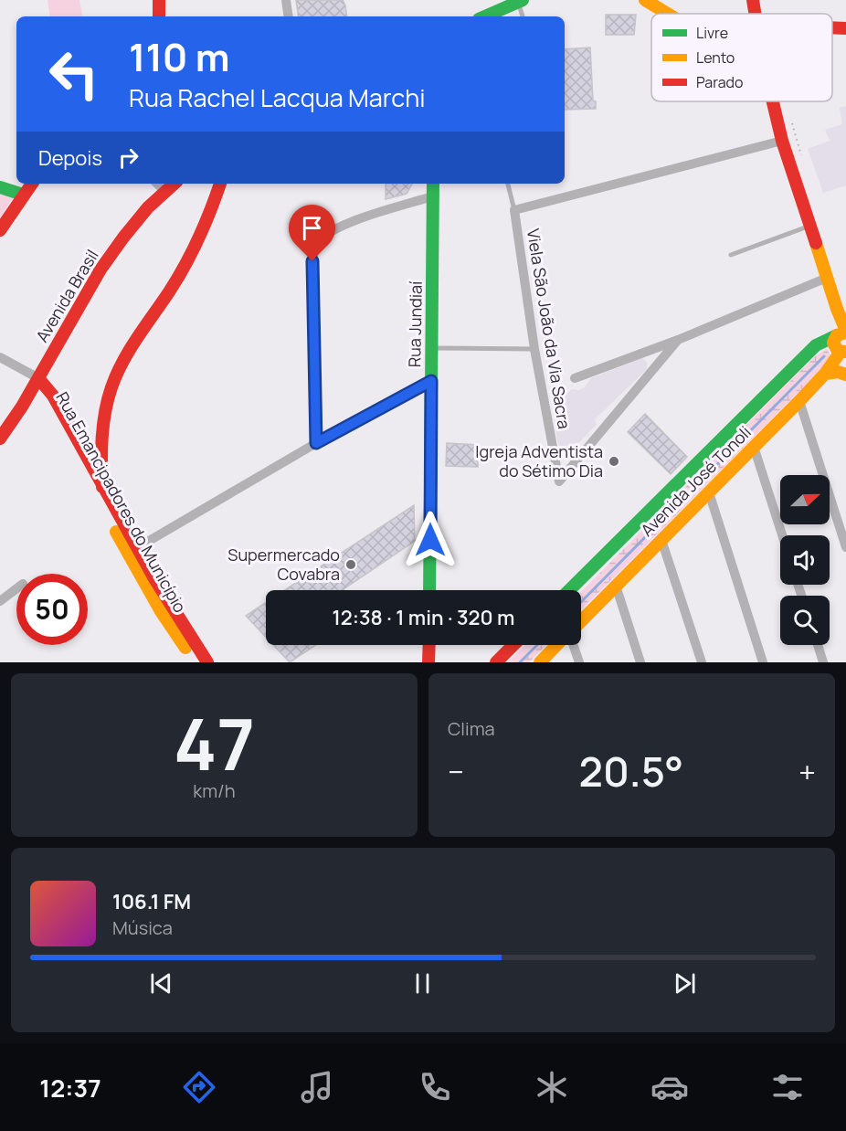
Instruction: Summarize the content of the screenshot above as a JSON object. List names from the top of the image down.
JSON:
{
  "streets": {
    "main road": [
      "Avenida Brasil",
      "Rua Jundiaí",
      "Avenida José Tonoli",
      "Rua Emancipadores do Município"
    ],
    "street": ["Viela São João da Via Sacra"]
  },
  "crossings": [
    ["Avenida Brasil", "Rua Emancipadores do Município"]
  ],
  "places": ["Igreja Adventista do Sétimo Dia", "Supermercado Covabra"],
  "legend": ["Livre", "Lento", "Parado"],
  "north": "right",
  "page": {
    "turn": ["110 m", "Rua Rachel Lacqua Marchi"],
    "then": "Depois",
    "limit": "50",
    "trip": "12:38 · 1 min · 320 m",
    "tile": [
      ["47", "km/h"],
      "Clima"
    ],
    "heat": ["−", "20.5°", "+"],
    "song": ["106.1 FM", "Música"],
    "tabs": "12:37"
  }
}
